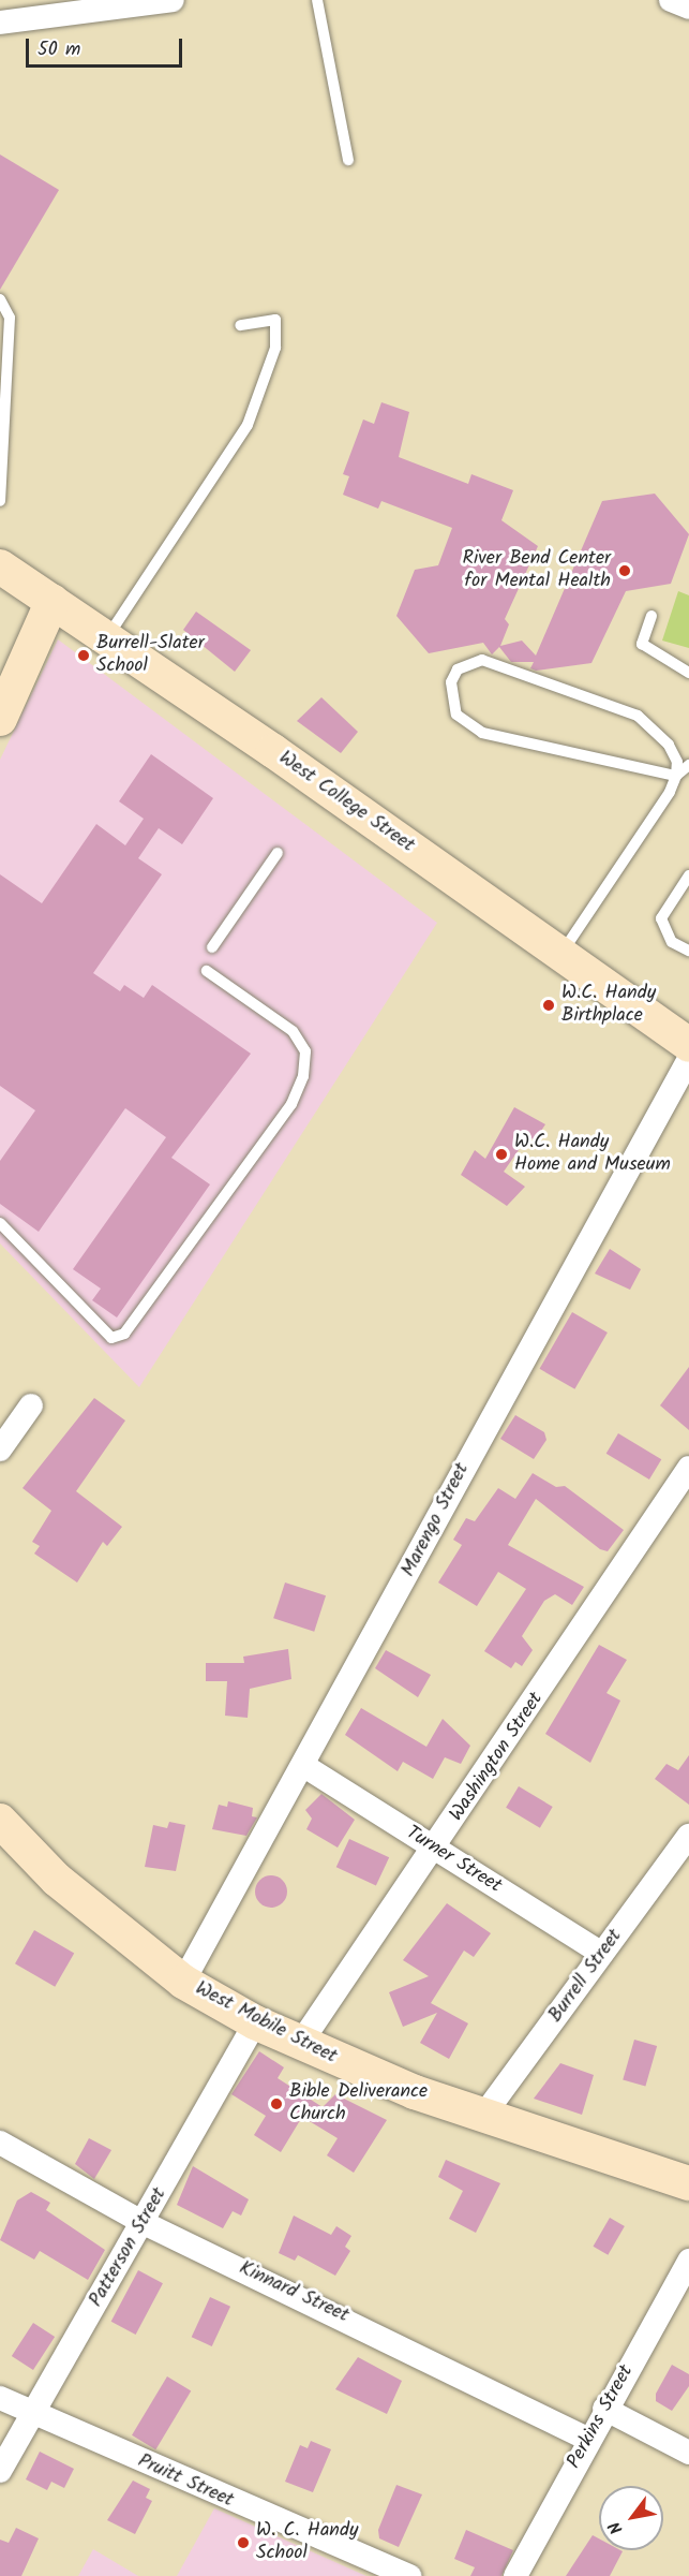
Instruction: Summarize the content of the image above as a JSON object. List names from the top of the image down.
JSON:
{
  "streets": {
    "street": [
      "West College Street",
      "Marengo Street",
      "Washington Street",
      "Turner Street",
      "Burrell Street",
      "West Mobile Street",
      "Patterson Street",
      "Kinnard Street",
      "Perkins Street",
      "Pruitt Street"
    ]
  },
  "crossings": [
    ["Marengo Street", "Turner Street"],
    ["Marengo Street", "West Mobile Street"],
    ["Washington Street", "Turner Street"],
    ["Washington Street", "West Mobile Street"],
    ["Turner Street", "Burrell Street"],
    ["Burrell Street", "West Mobile Street"],
    ["West Mobile Street", "Patterson Street"],
    ["Patterson Street", "Kinnard Street"],
    ["Patterson Street", "Pruitt Street"],
    ["Kinnard Street", "Perkins Street"]
  ],
  "places": [
    "River Bend Center for Mental Health",
    "Burrell-Slater School",
    "W.C. Handy Birthplace",
    "W.C. Handy Home and Museum",
    "Bible Deliverance Church",
    "W. C. Handy School"
  ],
  "scale_bar": "50 m",
  "north": "bottom left"
}
